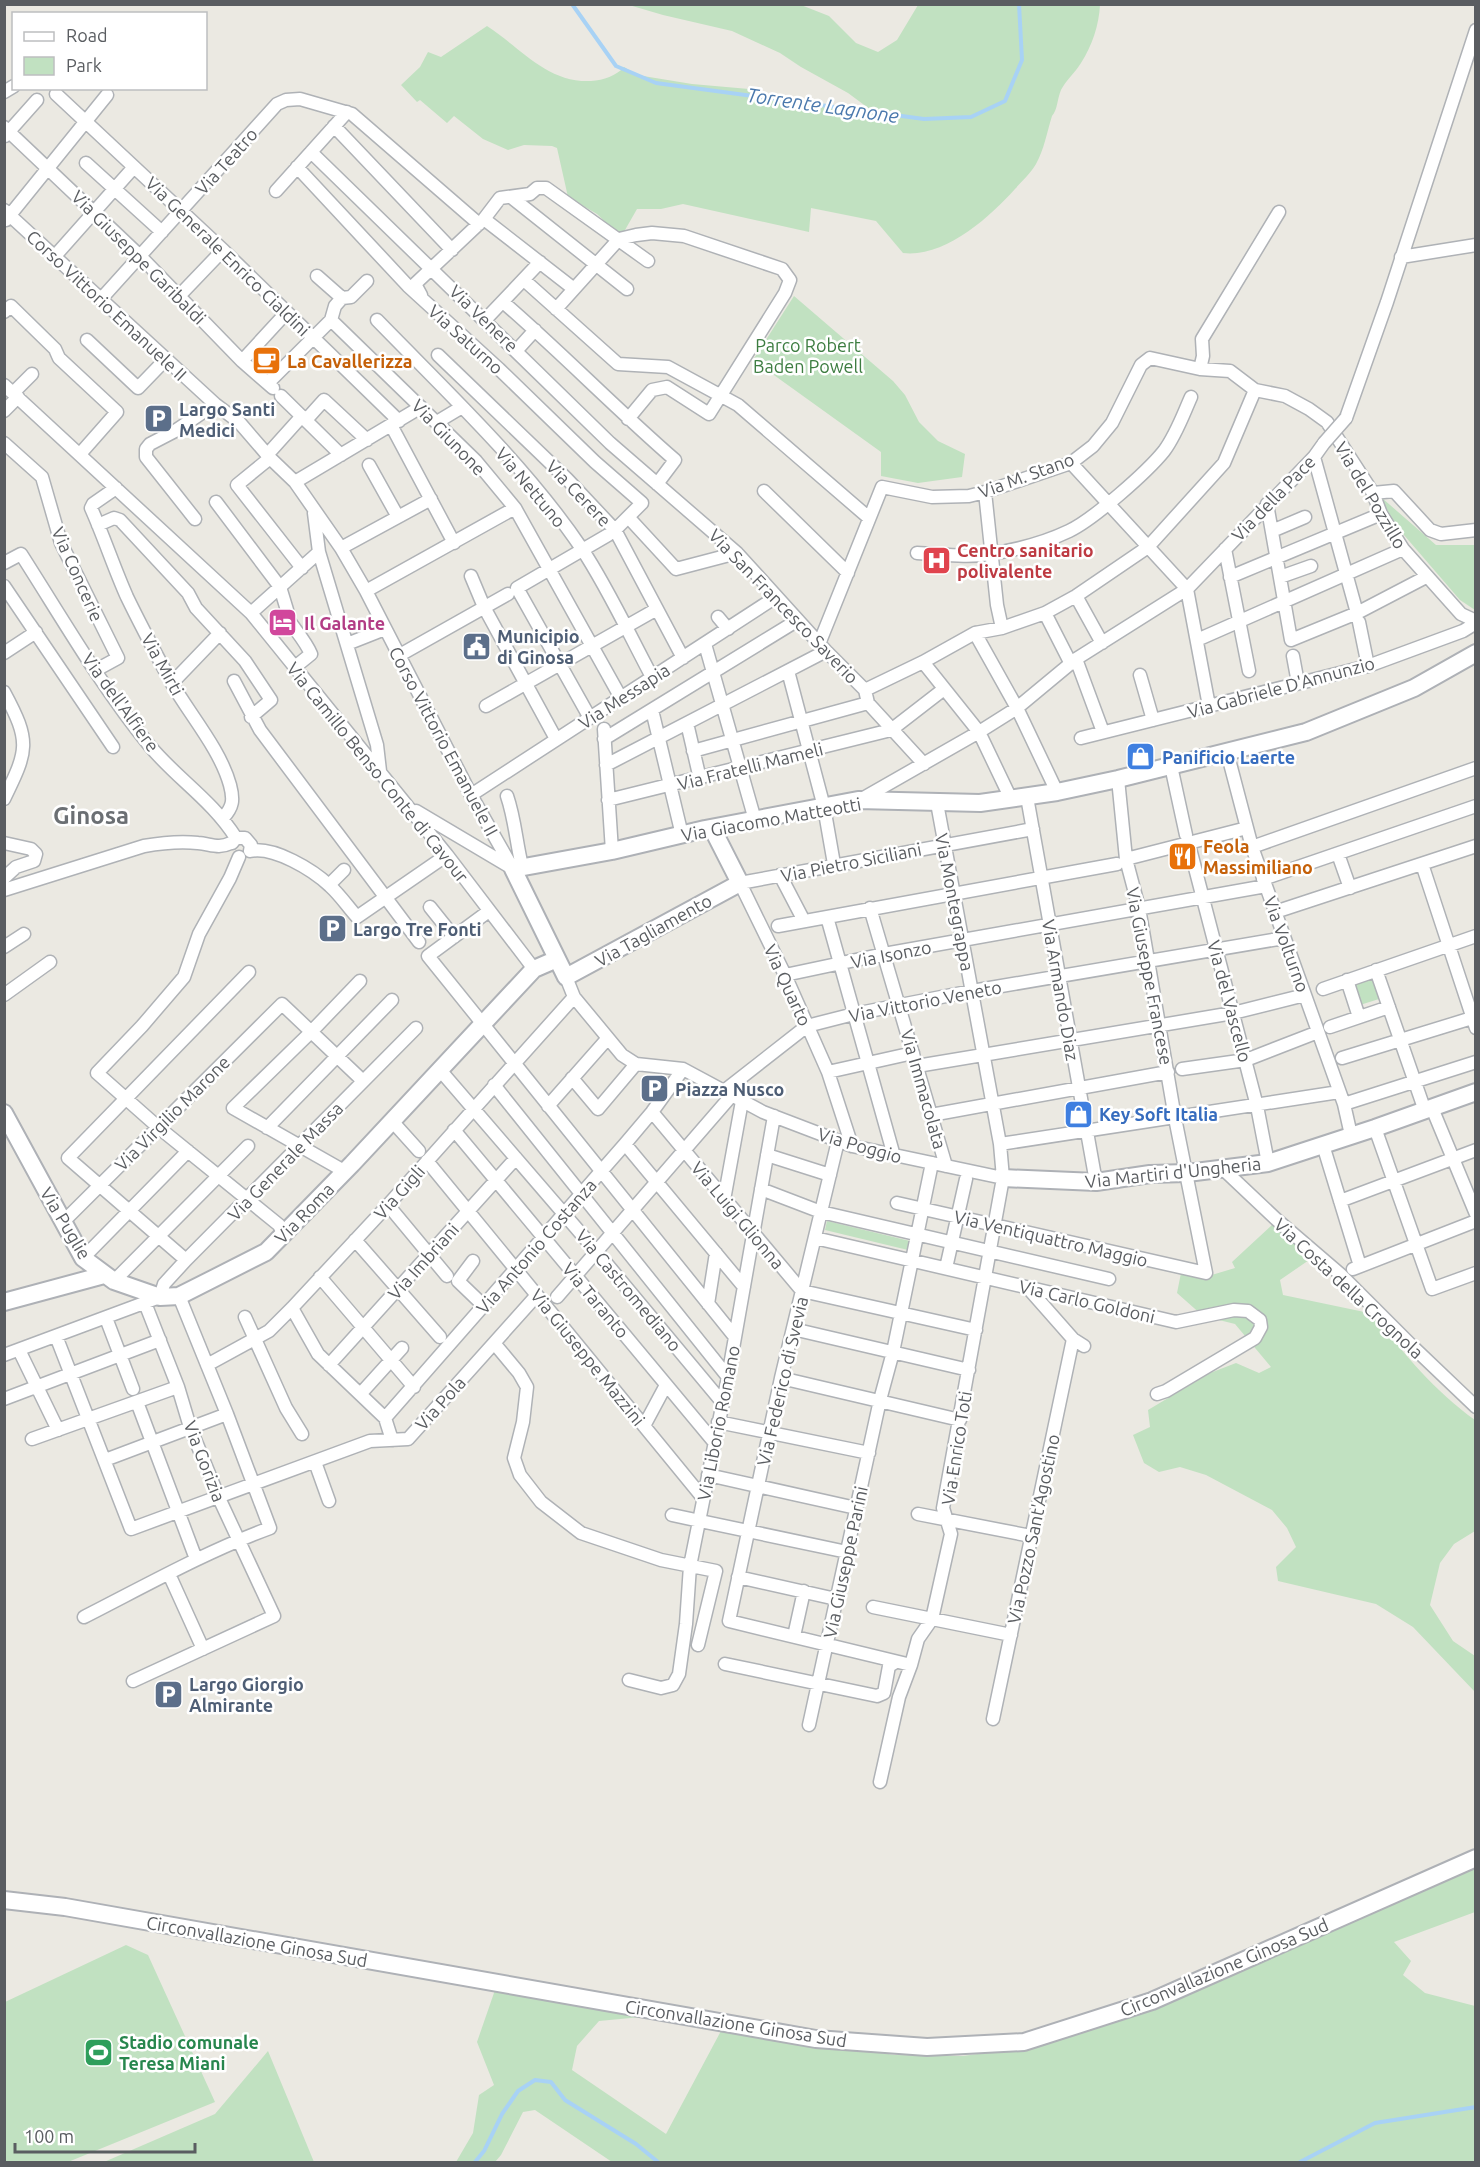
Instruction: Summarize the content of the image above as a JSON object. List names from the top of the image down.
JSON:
{
  "streets": {
    "street": [
      "Via Teatro",
      "Via Generale Enrico Cialdini",
      "Via Giuseppe Garibaldi",
      "Corso Vittorio Emanuele II",
      "Via Venere",
      "Via Saturno",
      "Via Giunone",
      "Via M. Stano",
      "Via Nettuno",
      "Via Cerere",
      "Via del Pozzillo",
      "Via della Pace",
      "Via Concerie",
      "Via San Francesco Saverio",
      "Via Mirti",
      "Via Gabriele D'Annunzio",
      "Via Messapia",
      "Via dell'Alfiere",
      "Via Fratelli Mameli",
      "Via Camillo Benso Conte di Cavour",
      "Via Giacomo Matteotti",
      "Via Pietro Siciliani",
      "Via Montegrappa",
      "Via Tagliamento",
      "Via Volturno",
      "Via Isonzo",
      "Via Giuseppe Francese",
      "Via Quarto",
      "Via Armando Diaz",
      "Via Vittorio Veneto",
      "Via del Vascello",
      "Via Immacolata",
      "Via Virgilio Marone",
      "Via Poggio",
      "Via Generale Massa",
      "Via Martiri d'Ungheria",
      "Via Gigli",
      "Via Roma",
      "Via Luigi Glionna",
      "Via Puglie",
      "Via Ventiquattro Maggio",
      "Via Antonio Costanza",
      "Via Imbriani",
      "Via Costa della Crognola",
      "Via Castromediano",
      "Via Taranto",
      "Via Carlo Goldoni",
      "Via Giuseppe Mazzini",
      "Via Federico di Svevia",
      "Via Pola",
      "Via Liborio Romano",
      "Via Enrico Toti",
      "Via Gorizia",
      "Via Pozzo Sant'Agostino",
      "Via Giuseppe Parini",
      "Circonvallazione Ginosa Sud"
    ]
  },
  "crossings": [
    ["Via Teatro", "Via Generale Enrico Cialdini"],
    ["Via Teatro", "Via Giuseppe Garibaldi"],
    ["Via Teatro", "Corso Vittorio Emanuele II"],
    ["Corso Vittorio Emanuele II", "Via Messapia"],
    ["Corso Vittorio Emanuele II", "Via Giacomo Matteotti"],
    ["Corso Vittorio Emanuele II", "Via Tagliamento"],
    ["Via Venere", "Via San Francesco Saverio"],
    ["Via Giunone", "Via Messapia"],
    ["Via M. Stano", "Via del Pozzillo"],
    ["Via Nettuno", "Via Messapia"],
    ["Via Cerere", "Via Messapia"],
    ["Via del Pozzillo", "Via Gabriele D'Annunzio"],
    ["Via della Pace", "Via San Francesco Saverio"],
    ["Via della Pace", "Via Giacomo Matteotti"],
    ["Via della Pace", "Via Armando Diaz"],
    ["Via Concerie", "Via dell'Alfiere"],
    ["Via San Francesco Saverio", "Via Messapia"],
    ["Via San Francesco Saverio", "Via Fratelli Mameli"],
    ["Via Mirti", "Via dell'Alfiere"],
    ["Via Mirti", "Via Camillo Benso Conte di Cavour"],
    ["Via Camillo Benso Conte di Cavour", "Via Roma"],
    ["Via Giacomo Matteotti", "Via Montegrappa"],
    ["Via Giacomo Matteotti", "Via Volturno"],
    ["Via Giacomo Matteotti", "Via Giuseppe Francese"],
    ["Via Giacomo Matteotti", "Via Quarto"],
    ["Via Giacomo Matteotti", "Via Armando Diaz"],
    ["Via Giacomo Matteotti", "Via del Vascello"],
    ["Via Pietro Siciliani", "Via Montegrappa"],
    ["Via Pietro Siciliani", "Via Tagliamento"],
    ["Via Pietro Siciliani", "Via Quarto"],
    ["Via Pietro Siciliani", "Via Armando Diaz"],
    ["Via Montegrappa", "Via Isonzo"],
    ["Via Montegrappa", "Via Vittorio Veneto"],
    ["Via Montegrappa", "Via Poggio"],
    ["Via Montegrappa", "Via Martiri d'Ungheria"],
    ["Via Montegrappa", "Via Enrico Toti"],
    ["Via Tagliamento", "Via Quarto"],
    ["Via Volturno", "Via Isonzo"],
    ["Via Volturno", "Via Vittorio Veneto"],
    ["Via Volturno", "Via Martiri d'Ungheria"],
    ["Via Isonzo", "Via Giuseppe Francese"],
    ["Via Isonzo", "Via Quarto"],
    ["Via Isonzo", "Via Armando Diaz"],
    ["Via Isonzo", "Via del Vascello"],
    ["Via Isonzo", "Via Immacolata"],
    ["Via Giuseppe Francese", "Via Vittorio Veneto"],
    ["Via Giuseppe Francese", "Via Martiri d'Ungheria"],
    ["Via Giuseppe Francese", "Via Ventiquattro Maggio"],
    ["Via Quarto", "Via Vittorio Veneto"],
    ["Via Quarto", "Via Poggio"],
    ["Via Armando Diaz", "Via Vittorio Veneto"],
    ["Via Armando Diaz", "Via Martiri d'Ungheria"],
    ["Via Vittorio Veneto", "Via del Vascello"],
    ["Via Vittorio Veneto", "Via Immacolata"],
    ["Via Vittorio Veneto", "Via Poggio"],
    ["Via Vittorio Veneto", "Via Luigi Glionna"],
    ["Via Vittorio Veneto", "Via Castromediano"],
    ["Via Vittorio Veneto", "Via Taranto"],
    ["Via del Vascello", "Via Martiri d'Ungheria"],
    ["Via Immacolata", "Via Poggio"],
    ["Via Virgilio Marone", "Via Puglie"],
    ["Via Poggio", "Via Martiri d'Ungheria"],
    ["Via Poggio", "Via Federico di Svevia"],
    ["Via Poggio", "Via Liborio Romano"],
    ["Via Poggio", "Via Enrico Toti"],
    ["Via Poggio", "Via Giuseppe Parini"],
    ["Via Generale Massa", "Via Roma"],
    ["Via Generale Massa", "Via Puglie"],
    ["Via Generale Massa", "Via Gorizia"],
    ["Via Martiri d'Ungheria", "Via Costa della Crognola"],
    ["Via Martiri d'Ungheria", "Via Enrico Toti"],
    ["Via Gigli", "Via Castromediano"],
    ["Via Gigli", "Via Taranto"],
    ["Via Gigli", "Via Giuseppe Mazzini"],
    ["Via Roma", "Via Puglie"],
    ["Via Roma", "Via Castromediano"],
    ["Via Roma", "Via Giuseppe Mazzini"],
    ["Via Roma", "Via Gorizia"],
    ["Via Luigi Glionna", "Via Antonio Costanza"],
    ["Via Luigi Glionna", "Via Federico di Svevia"],
    ["Via Luigi Glionna", "Via Liborio Romano"],
    ["Via Puglie", "Via Gorizia"],
    ["Via Ventiquattro Maggio", "Via Enrico Toti"],
    ["Via Ventiquattro Maggio", "Via Giuseppe Parini"],
    ["Via Antonio Costanza", "Via Castromediano"],
    ["Via Antonio Costanza", "Via Taranto"],
    ["Via Antonio Costanza", "Via Giuseppe Mazzini"],
    ["Via Imbriani", "Via Castromediano"],
    ["Via Imbriani", "Via Taranto"],
    ["Via Imbriani", "Via Giuseppe Mazzini"],
    ["Via Castromediano", "Via Liborio Romano"],
    ["Via Taranto", "Via Liborio Romano"],
    ["Via Carlo Goldoni", "Via Federico di Svevia"],
    ["Via Carlo Goldoni", "Via Enrico Toti"],
    ["Via Carlo Goldoni", "Via Pozzo Sant'Agostino"],
    ["Via Carlo Goldoni", "Via Giuseppe Parini"],
    ["Via Giuseppe Mazzini", "Via Pola"],
    ["Via Giuseppe Mazzini", "Via Liborio Romano"],
    ["Via Pola", "Via Gorizia"]
  ],
  "districts": ["Ginosa"],
  "water": ["Torrente Lagnone"],
  "parks": ["Parco Robert Baden Powell"],
  "places": {
    "cafe": ["La Cavallerizza"],
    "parking": [
      "Largo Santi Medici",
      "Largo Tre Fonti",
      "Piazza Nusco",
      "Largo Giorgio Almirante"
    ],
    "hospital": ["Centro sanitario polivalente"],
    "hotel": ["Il Galante"],
    "public building": ["Municipio di Ginosa"],
    "shop": ["Panificio Laerte", "Key Soft Italia"],
    "restaurant": ["Feola Massimiliano"],
    "sports": ["Stadio comunale Teresa Miani"]
  },
  "legend": ["Road", "Park"],
  "scale_bar": "100 m"
}
